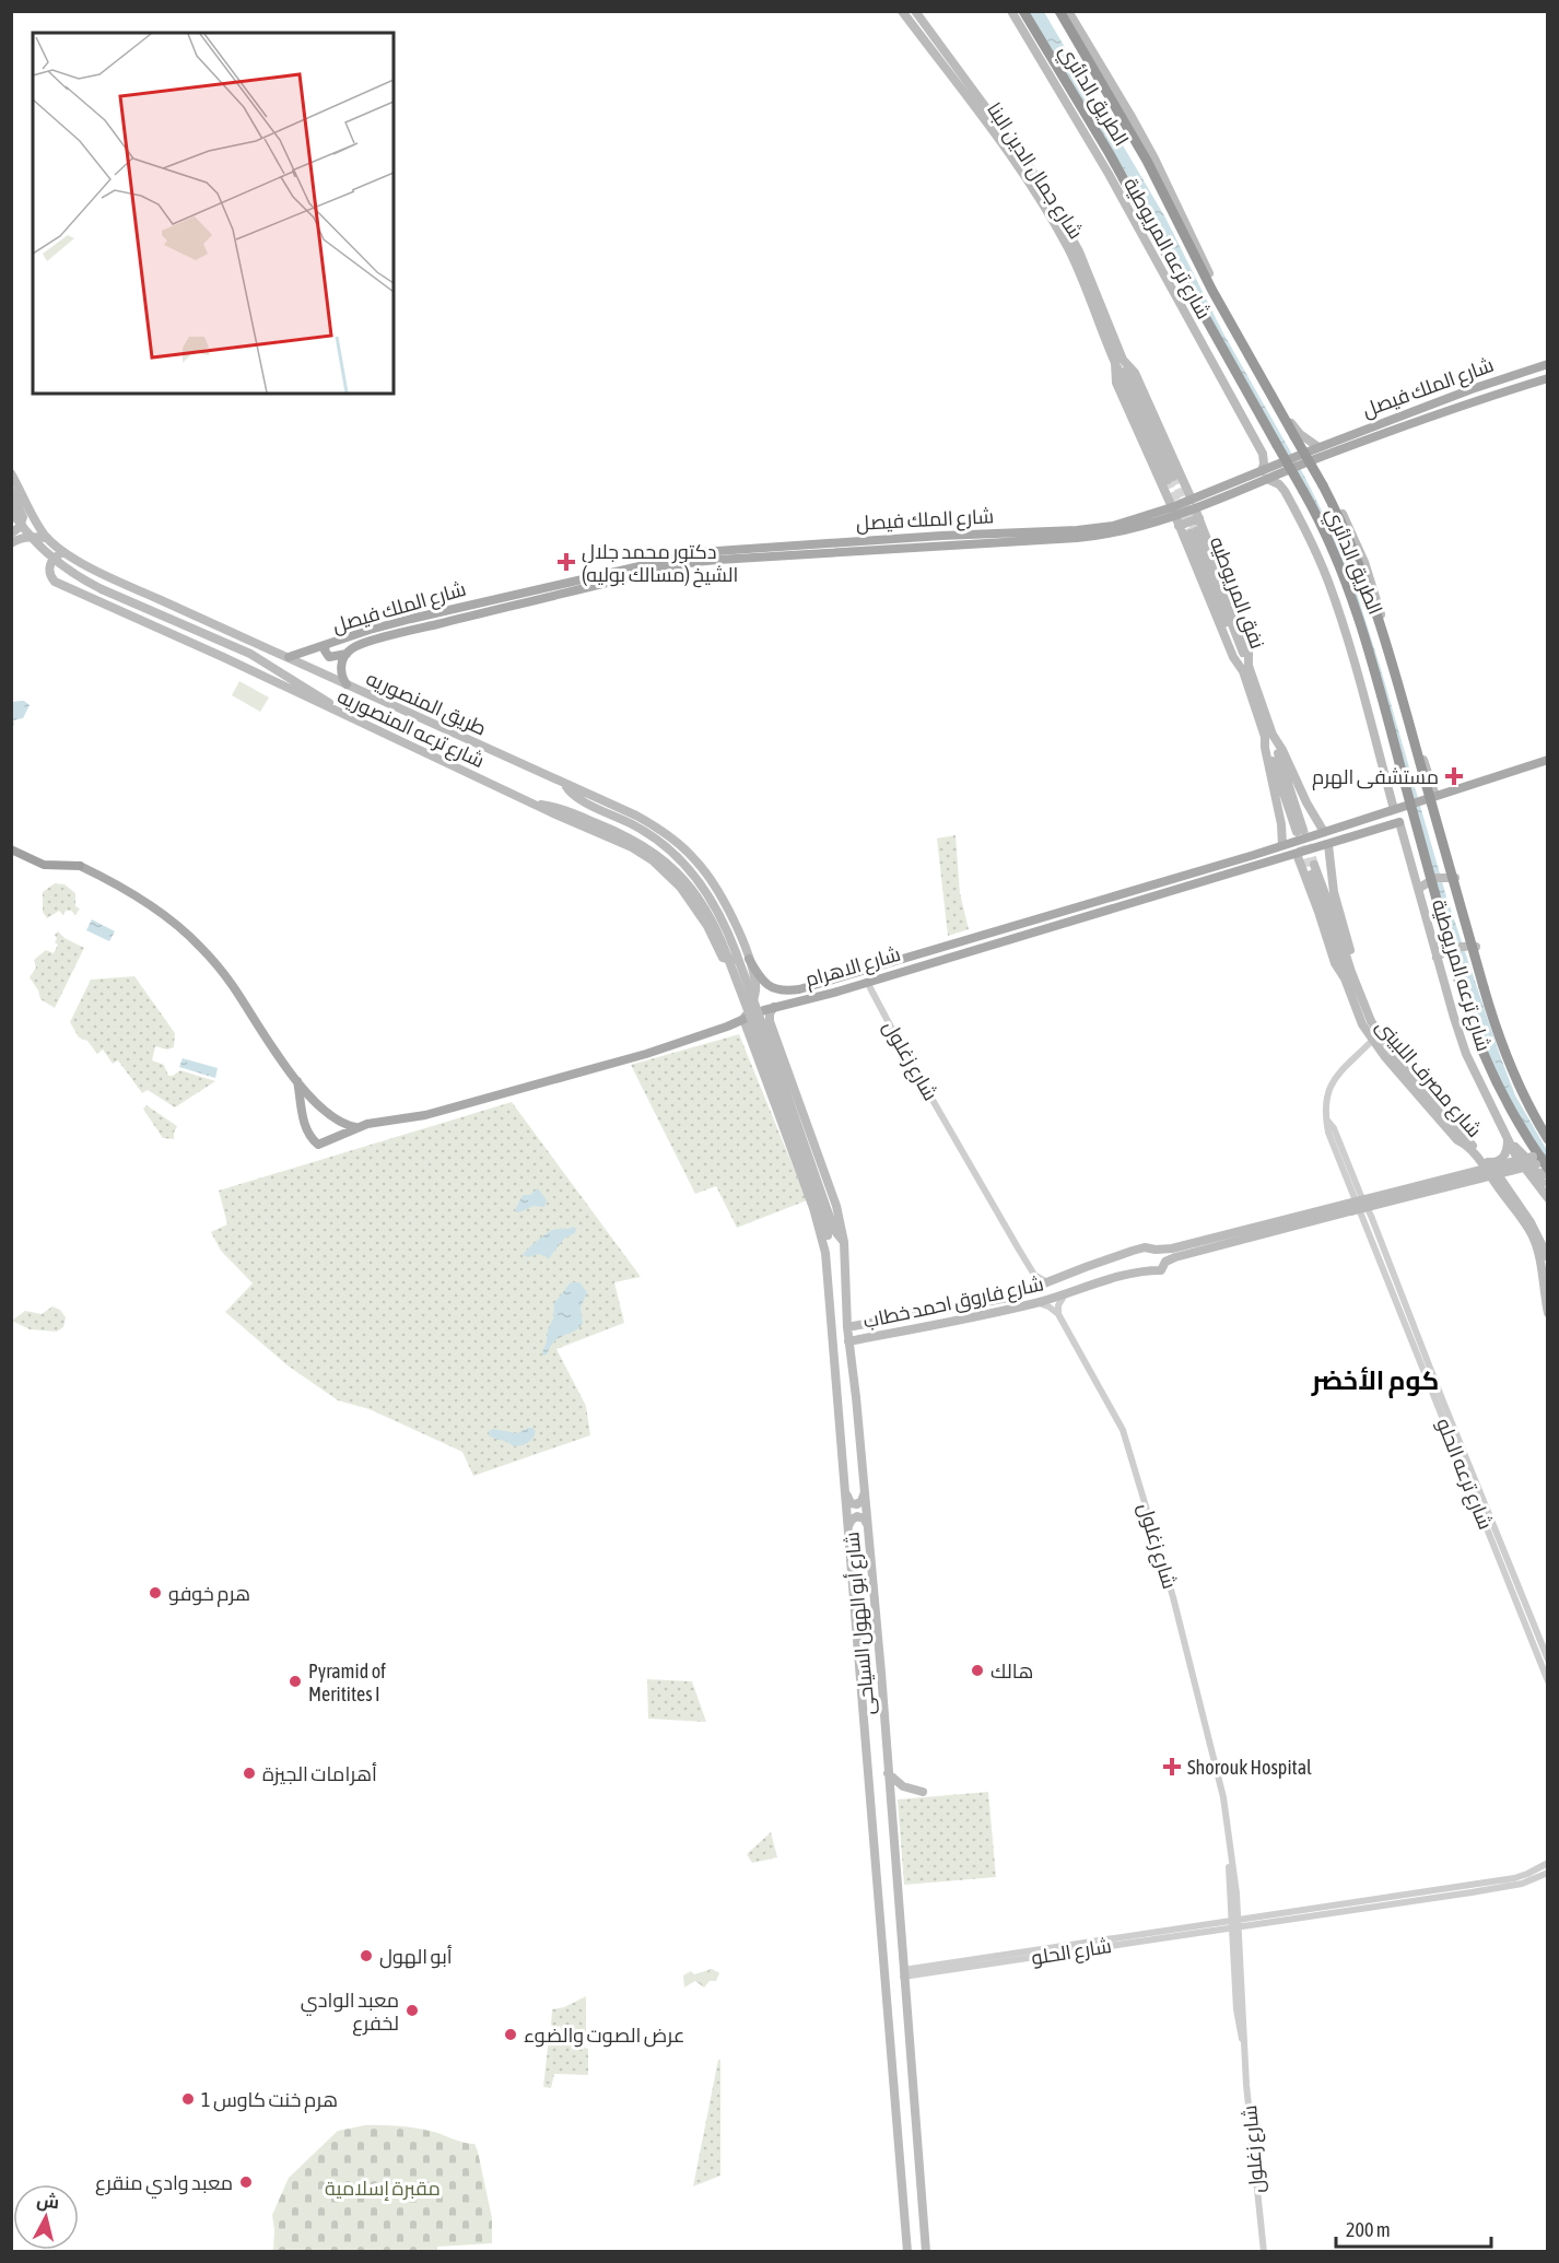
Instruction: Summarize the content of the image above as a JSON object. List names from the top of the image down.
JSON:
{
  "streets": {
    "highway": ["الطريق الدائري"],
    "main road": [
      "شارع جمال الدين البنا",
      "شارع ترعه المريوطية",
      "شارع الملك فيصل",
      "نفق المريوطيه",
      "طريق المنصوريه",
      "شارع ترعه المنصوريه",
      "شارع الاهرام",
      "شارع مصرف اللبينى",
      "شارع فاروق احمد خطاب",
      "شارع أبو الهول السياحى"
    ],
    "street": ["شارع زغلول", "شارع ترعه الحلو", "شارع الحلو"]
  },
  "crossings": [
    ["شارع جمال الدين البنا", "شارع الملك فيصل"],
    ["شارع جمال الدين البنا", "نفق المريوطيه"],
    ["شارع ترعه المريوطية", "شارع الملك فيصل"],
    ["شارع ترعه المريوطية", "شارع الاهرام"],
    ["شارع الملك فيصل", "طريق المنصوريه"],
    ["طريق المنصوريه", "شارع ترعه المنصوريه"],
    ["طريق المنصوريه", "شارع الاهرام"],
    ["طريق المنصوريه", "شارع أبو الهول السياحى"],
    ["شارع الاهرام", "شارع زغلول"],
    ["شارع الاهرام", "شارع مصرف اللبينى"],
    ["شارع الاهرام", "شارع أبو الهول السياحى"],
    ["شارع زغلول", "شارع الحلو"],
    ["شارع مصرف اللبينى", "شارع ترعه الحلو"],
    ["شارع فاروق احمد خطاب", "شارع أبو الهول السياحى"],
    ["شارع أبو الهول السياحى", "شارع الحلو"]
  ],
  "districts": ["كوم الأخضر"],
  "parks": ["مقبرة إسلامية"],
  "places": {
    "health": ["دكتور محمد جلال الشيخ (مسالك بوليه)", "مستشفى الهرم", "Shorouk Hospital"],
    "other": [
      "هرم خوفو",
      "هالك",
      "Pyramid of Meritites I",
      "أهرامات الجيزة",
      "أبو الهول",
      "معبد الوادي لخفرع",
      "عرض الصوت والضوء",
      "هرم خنت كاوس 1",
      "معبد وادي منقرع"
    ]
  },
  "scale_bar": "200 m",
  "north": "top"
}
